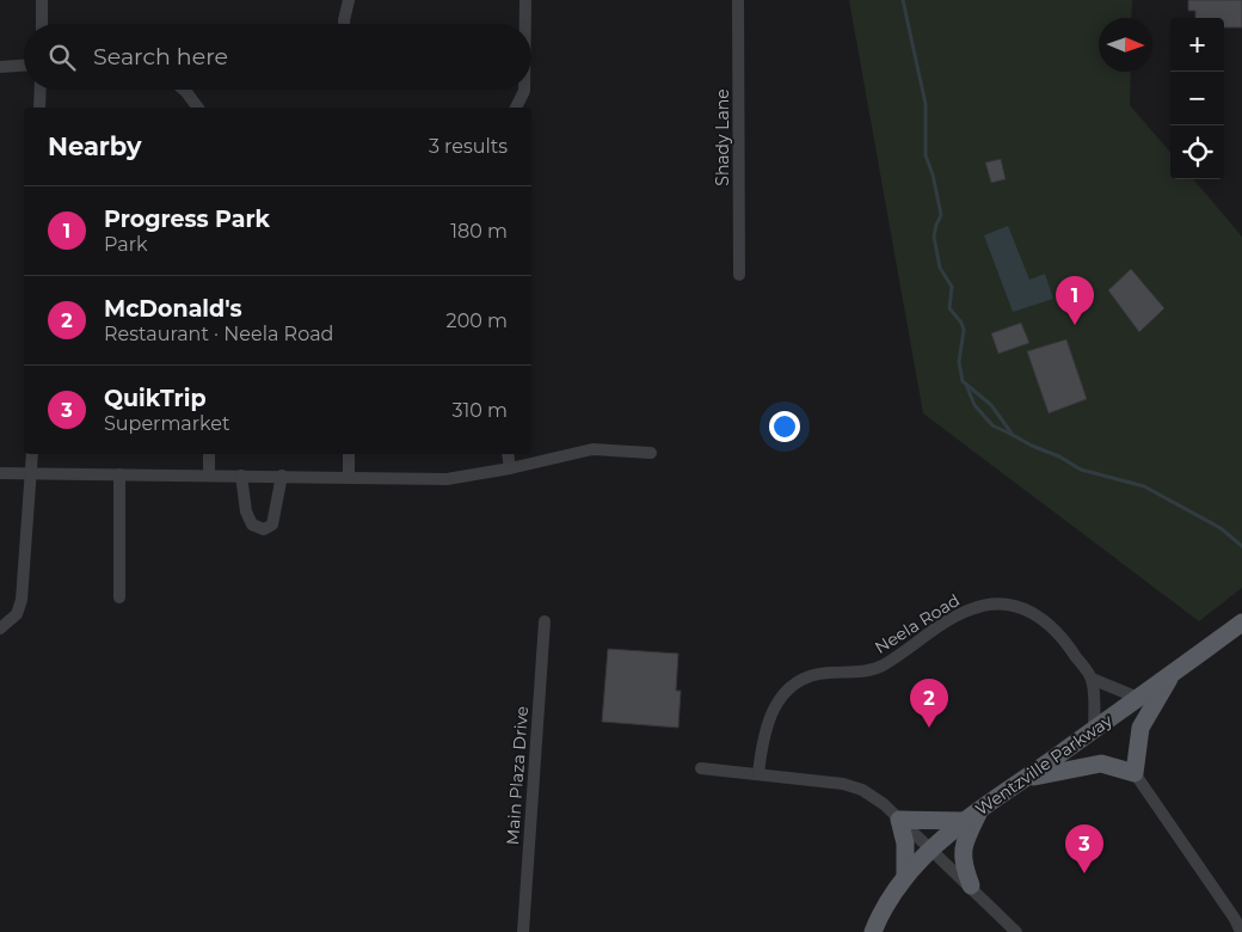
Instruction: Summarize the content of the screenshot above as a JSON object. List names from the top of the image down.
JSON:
{
  "streets": {
    "main road": ["Wentzville Parkway"],
    "street": ["Shady Lane", "Neela Road", "Main Plaza Drive"]
  },
  "north": "right",
  "page": {
    "map_buttons": ["+", "−"],
    "search": "Search here",
    "heading": ["Nearby", "3 results"],
    "list": [
      {
        "mark": "1",
        "name": "Progress Park",
        "note": "Park",
        "value": "180 m"
      },
      {
        "mark": "2",
        "name": "McDonald's",
        "note": "Restaurant · Neela Road",
        "value": "200 m"
      },
      {
        "mark": "3",
        "name": "QuikTrip",
        "note": "Supermarket",
        "value": "310 m"
      }
    ],
    "pins": ["1", "2", "3"]
  }
}
